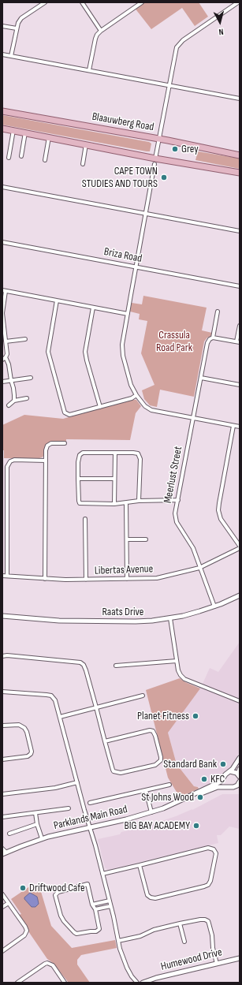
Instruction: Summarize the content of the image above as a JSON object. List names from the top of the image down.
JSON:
{
  "streets": {
    "main road": ["Blaauwberg Road"],
    "street": [
      "Briza Road",
      "Meerlust Street",
      "Libertas Avenue",
      "Raats Drive",
      "Parklands Main Road",
      "Humewood Drive"
    ]
  },
  "crossings": [
    ["Meerlust Street", "Libertas Avenue"],
    ["Meerlust Street", "Raats Drive"]
  ],
  "parks": ["Crassula Road Park"],
  "places": [
    "Grey",
    "CAPE TOWN STUDIES AND TOURS",
    "Planet Fitness",
    "Standard Bank",
    "KFC",
    "St Johns Wood",
    "BIG BAY ACADEMY",
    "Driftwood Cafe"
  ],
  "north": "bottom"
}
